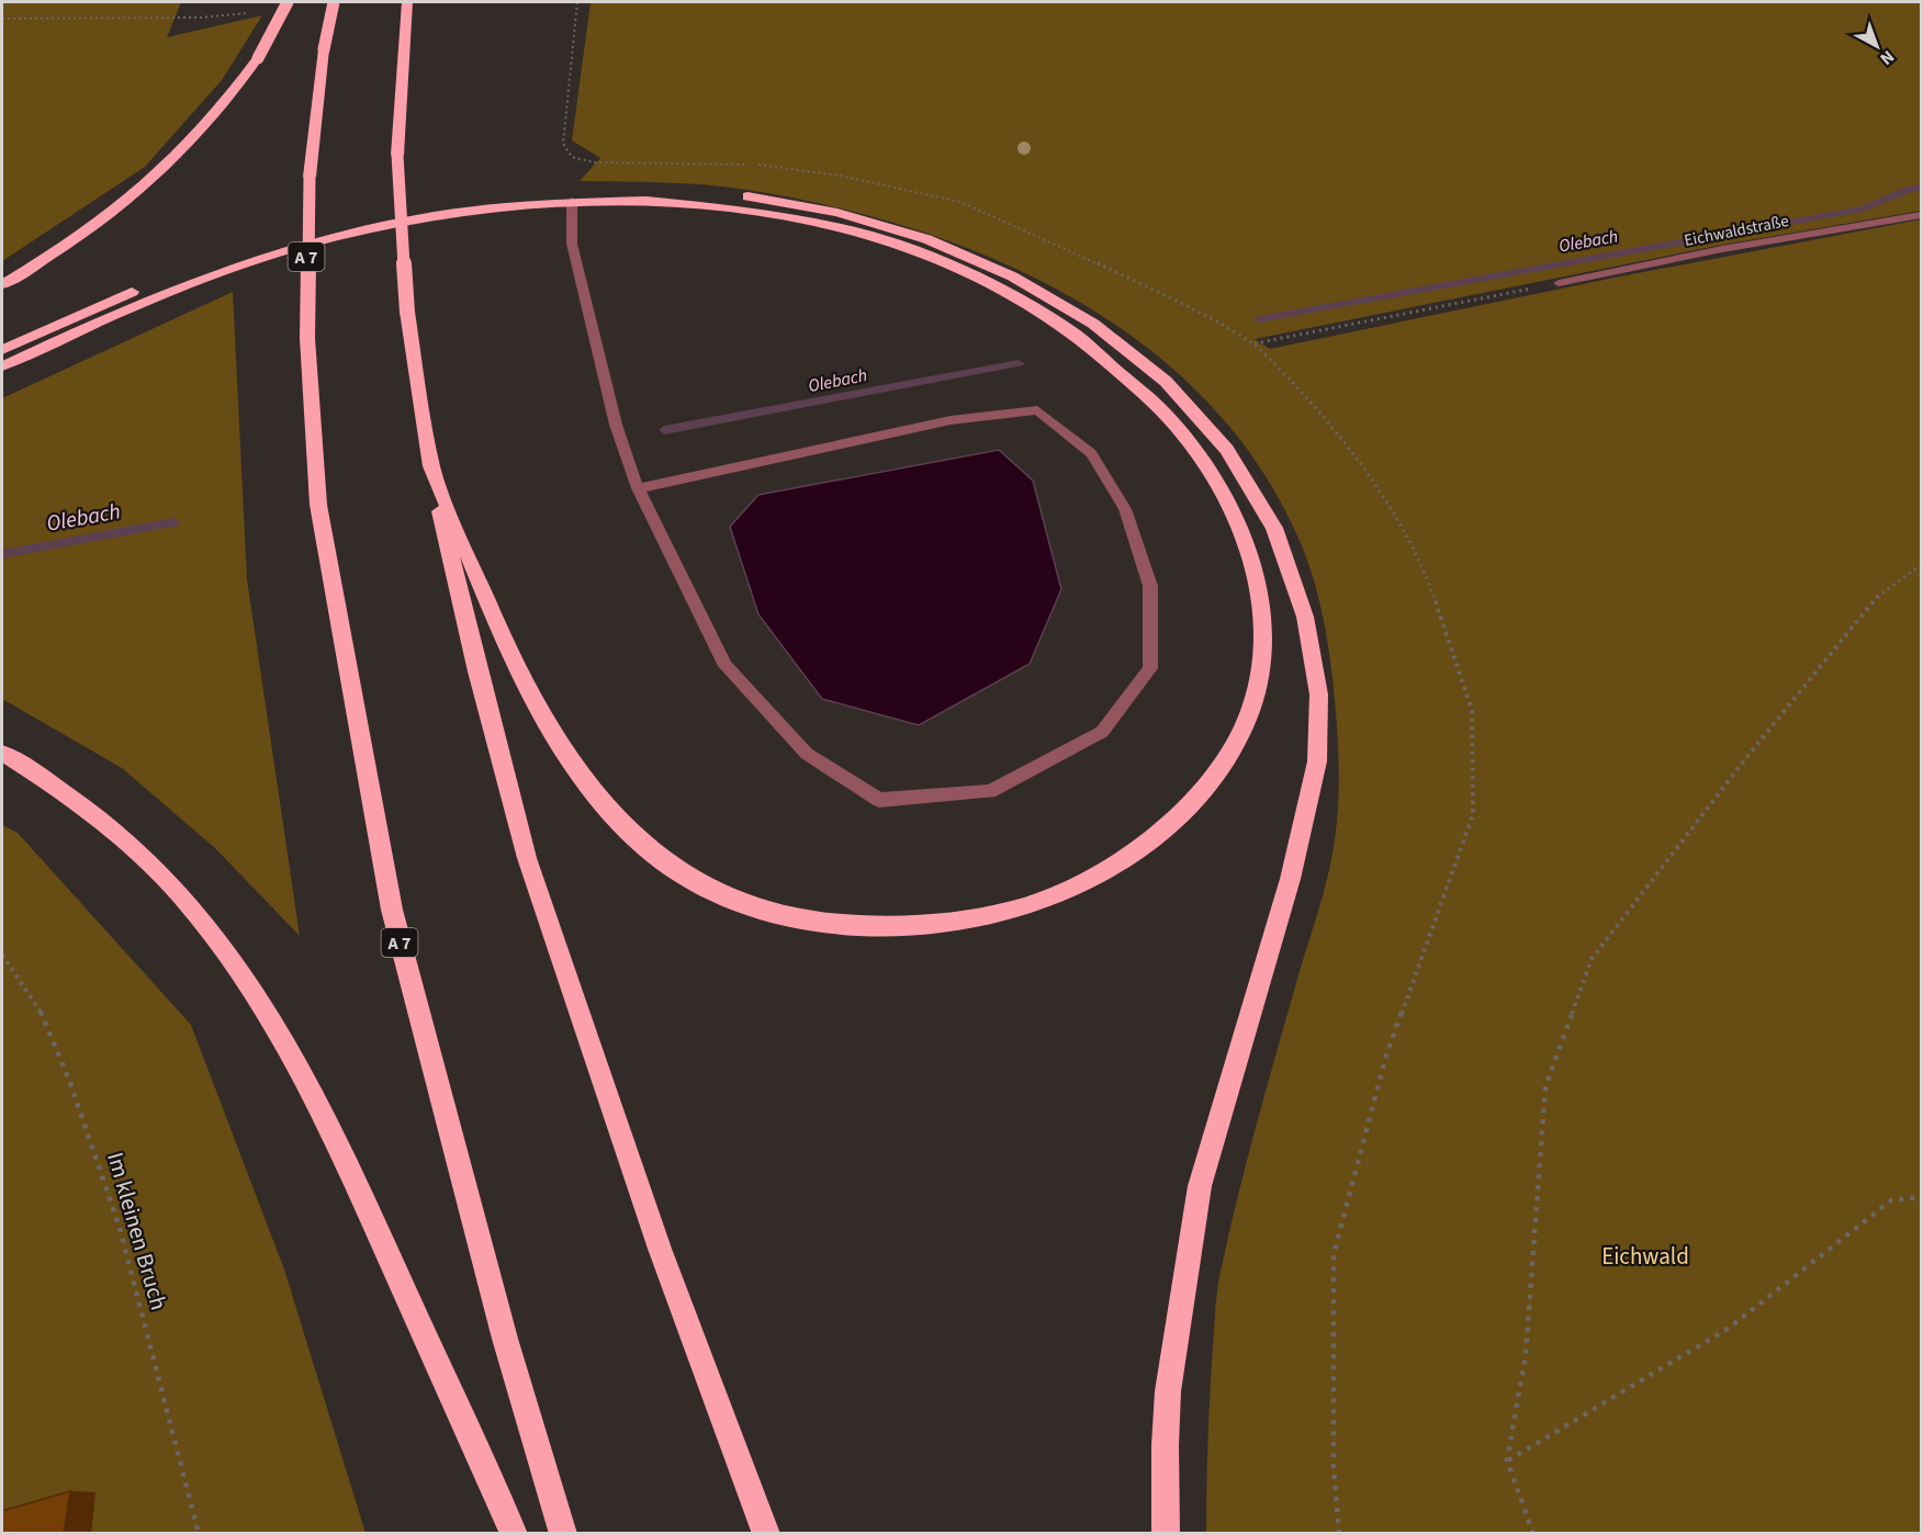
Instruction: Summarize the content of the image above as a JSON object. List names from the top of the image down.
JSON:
{
  "streets": {
    "highway": ["A 7"],
    "lane": ["Eichwaldstraße"],
    "path": ["Im kleinen Bruch"]
  },
  "water": ["Olebach"],
  "parks": ["Eichwald"],
  "north": "bottom right"
}
